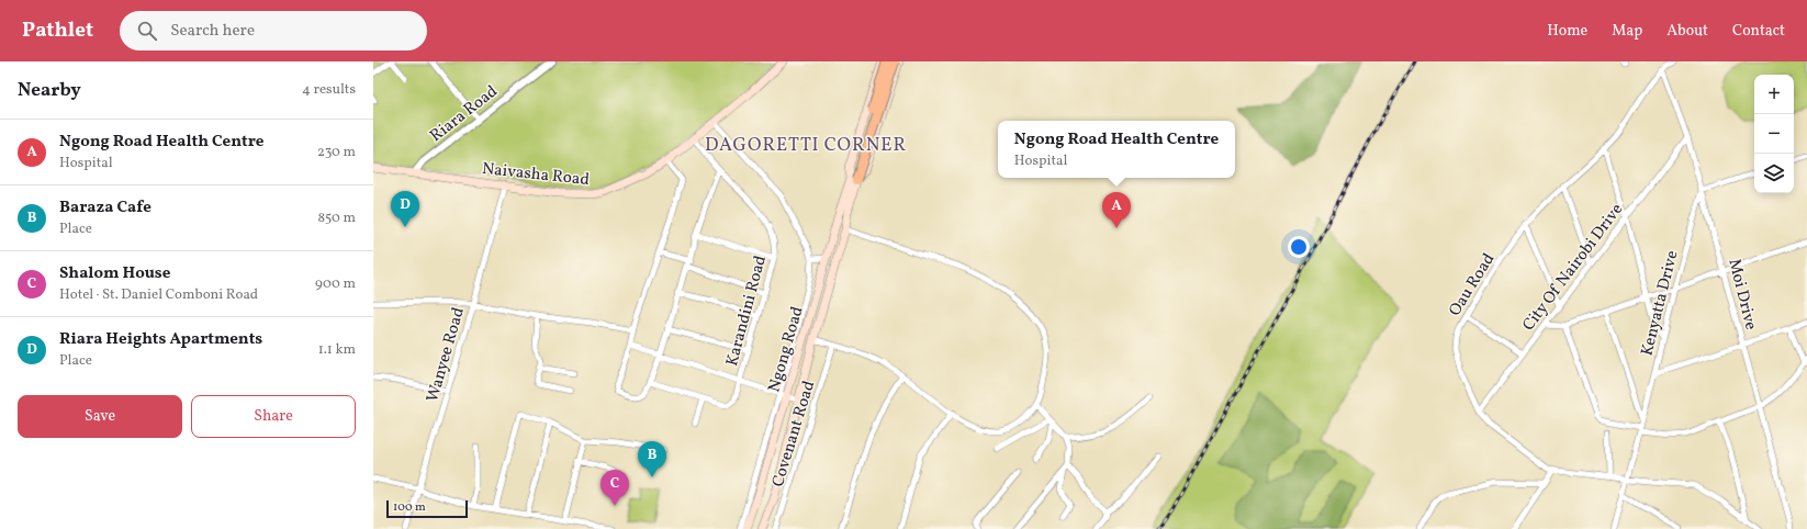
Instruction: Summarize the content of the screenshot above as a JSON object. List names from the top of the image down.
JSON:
{
  "streets": {
    "main road": ["Naivasha Road", "Ngong Road"],
    "street": [
      "Riara Road",
      "City Of Nairobi Drive",
      "Oau Road",
      "Moi Drive",
      "Kenyatta Drive",
      "Karandini Road",
      "Wanyee Road",
      "Covenant Road"
    ]
  },
  "crossings": [
    ["Riara Road", "Naivasha Road"],
    ["Naivasha Road", "Karandini Road"],
    ["Naivasha Road", "Wanyee Road"],
    ["City Of Nairobi Drive", "Oau Road"],
    ["City Of Nairobi Drive", "Moi Drive"],
    ["Oau Road", "Moi Drive"],
    ["Oau Road", "Kenyatta Drive"],
    ["Moi Drive", "Kenyatta Drive"]
  ],
  "districts": ["DAGORETTI CORNER"],
  "scale_bar": "100 m",
  "page": {
    "header": "Pathlet",
    "search": "Search here",
    "nav": [
      "Home",
      "Map",
      "About",
      "Contact"
    ],
    "heading": ["Nearby", "4 results"],
    "map_buttons": ["+", "−"],
    "list": [
      {
        "mark": "A",
        "name": "Ngong Road Health Centre",
        "note": "Hospital",
        "value": "230 m"
      },
      {
        "mark": "B",
        "name": "Baraza Cafe",
        "note": "Place",
        "value": "850 m"
      },
      {
        "mark": "C",
        "name": "Shalom House",
        "note": "Hotel · St. Daniel Comboni Road",
        "value": "900 m"
      },
      {
        "mark": "D",
        "name": "Riara Heights Apartments",
        "note": "Place",
        "value": "1.1 km"
      }
    ],
    "popup": ["Ngong Road Health Centre", "Hospital"],
    "pins": [
      "D",
      "A",
      "B",
      "C"
    ],
    "buttons": ["Save", "Share"],
    "scale": "100 m"
  }
}
